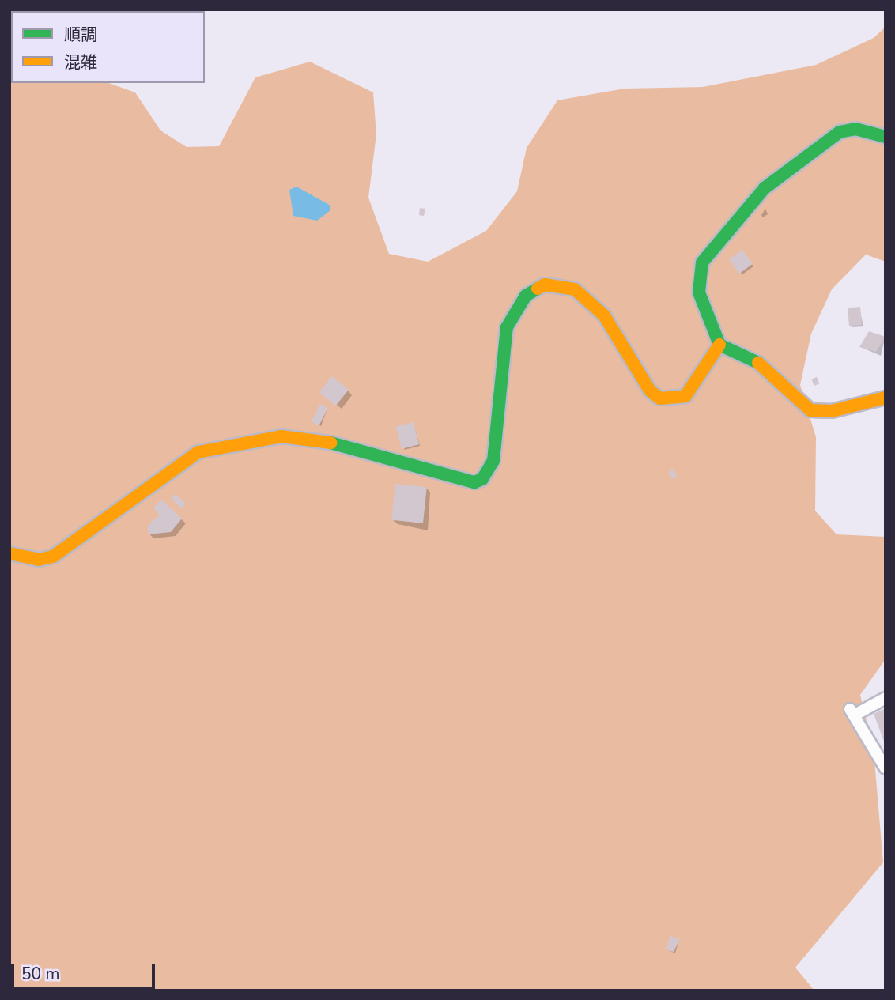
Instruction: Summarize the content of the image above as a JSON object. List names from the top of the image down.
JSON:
{
  "legend": ["順調", "混雑"],
  "scale_bar": "50 m"
}
